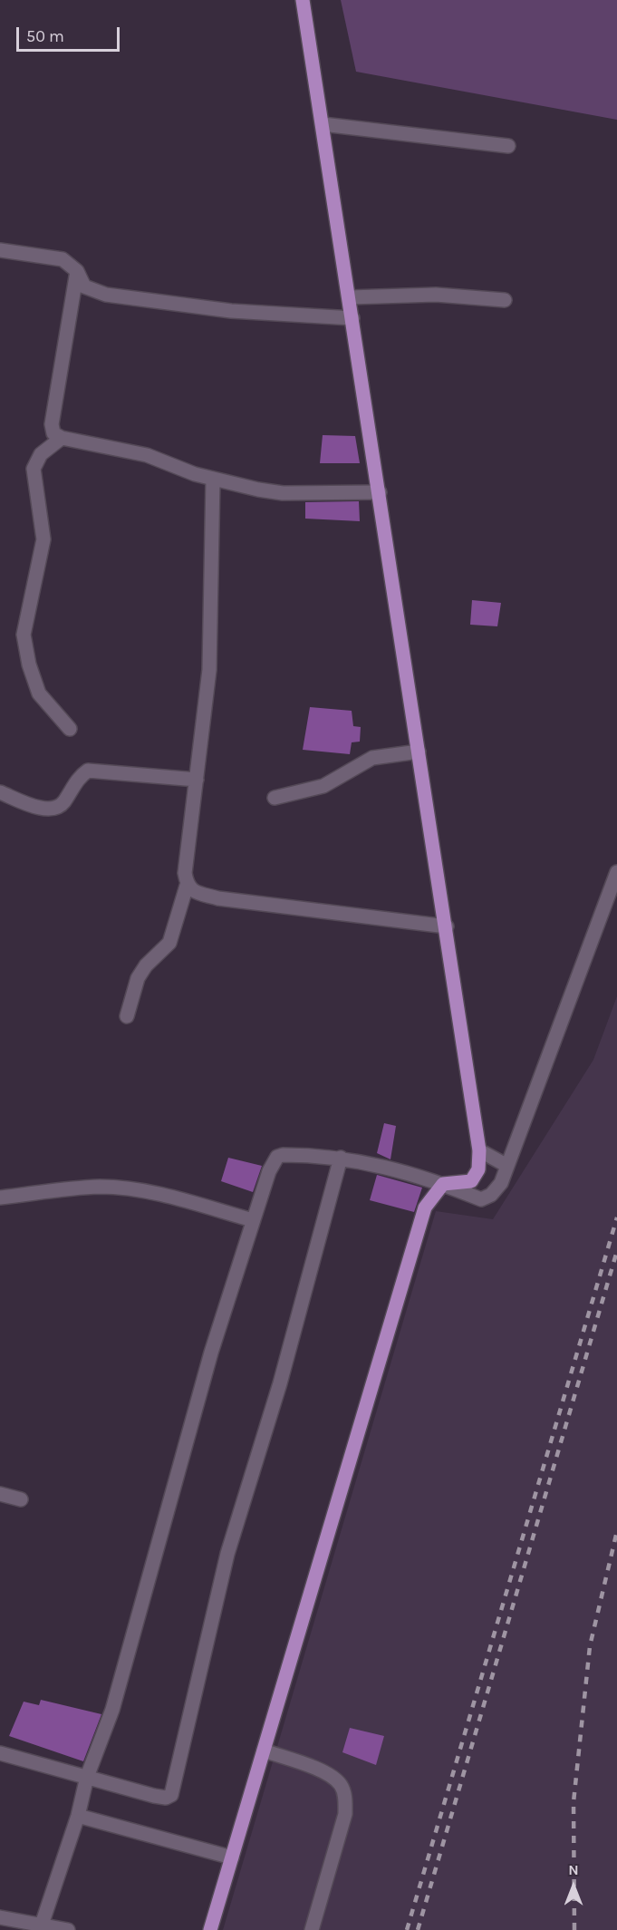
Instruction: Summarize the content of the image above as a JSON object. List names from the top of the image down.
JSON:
{
  "scale_bar": "50 m",
  "north": "top"
}
